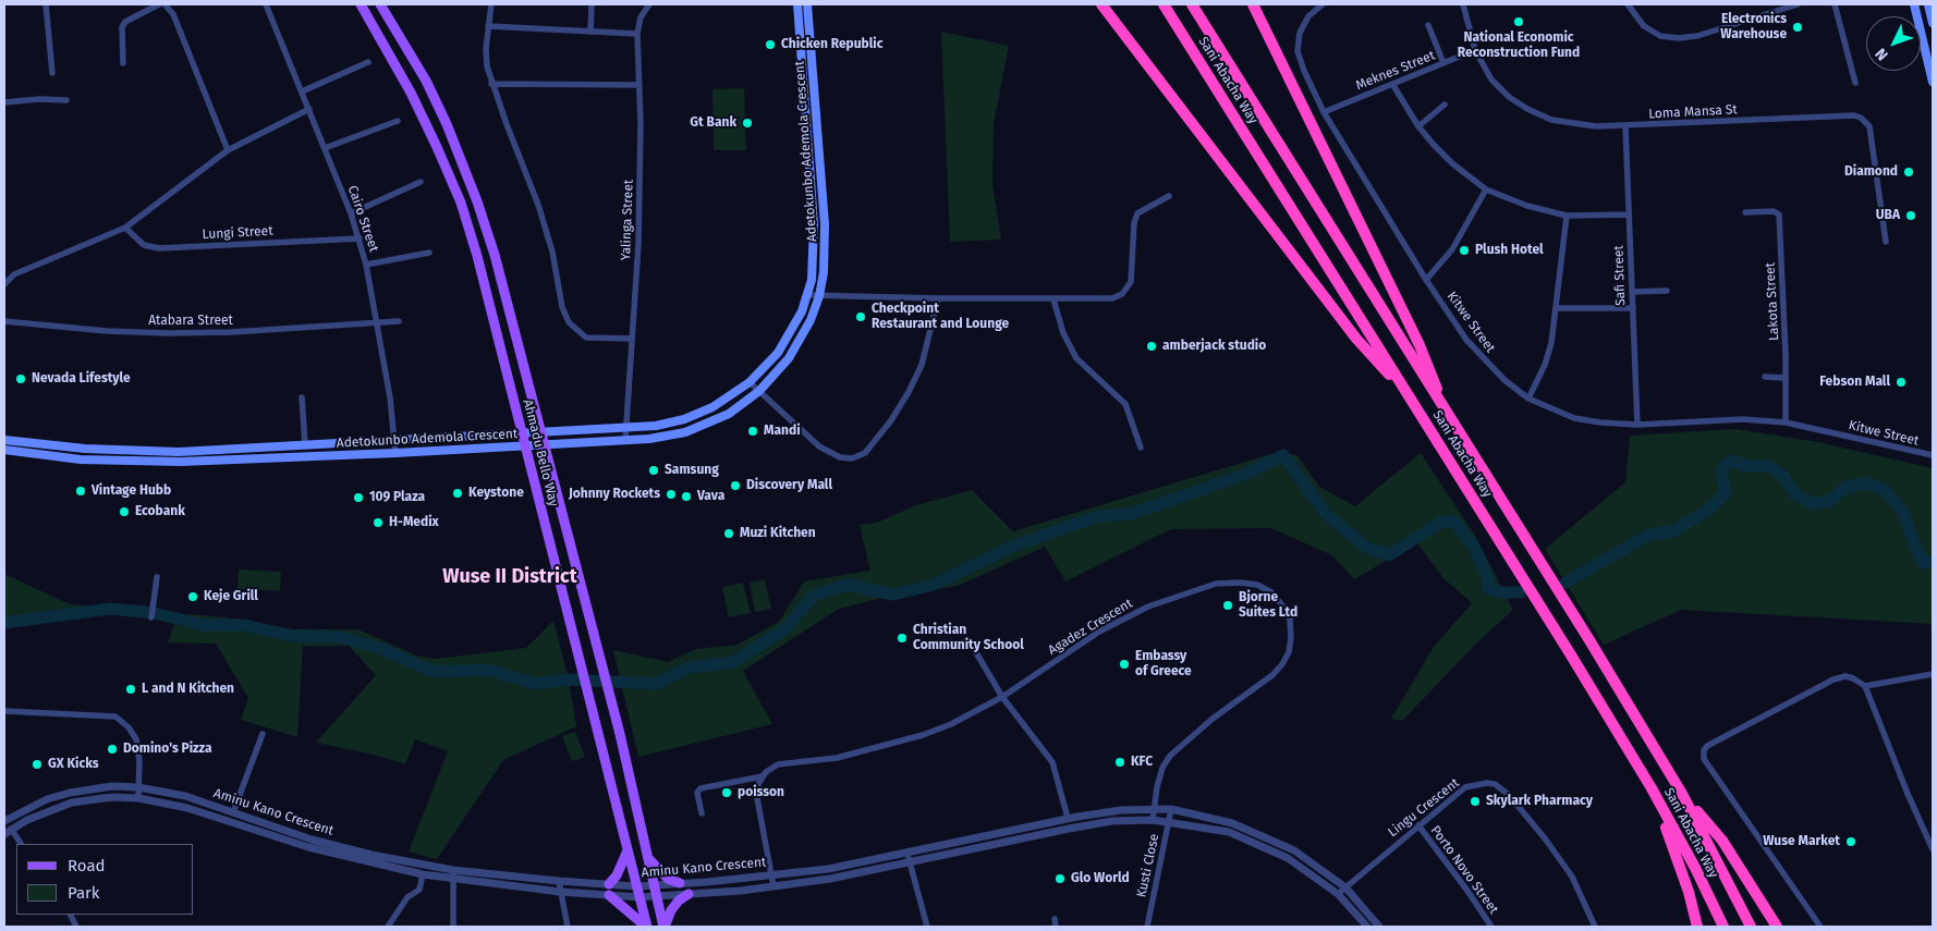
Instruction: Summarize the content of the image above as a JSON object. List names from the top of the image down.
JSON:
{
  "streets": {
    "highway": ["Sani Abacha Way"],
    "main road": ["Adetokunbo Ademola Crescent", "Ahmadu Bello Way"],
    "street": [
      "Meknes Street",
      "Loma Mansa St",
      "Cairo Street",
      "Yalinga Street",
      "Lungi Street",
      "Safi Street",
      "Lakota Street",
      "Atabara Street",
      "Kitwe Street",
      "Agadez Crescent",
      "Lingu Crescent",
      "Aminu Kano Crescent",
      "Kusti Close",
      "Porto Novo Street"
    ]
  },
  "crossings": [
    ["Meknes Street", "Loma Mansa St"],
    ["Meknes Street", "Kitwe Street"],
    ["Loma Mansa St", "Safi Street"],
    ["Adetokunbo Ademola Crescent", "Cairo Street"],
    ["Adetokunbo Ademola Crescent", "Yalinga Street"],
    ["Adetokunbo Ademola Crescent", "Ahmadu Bello Way"],
    ["Cairo Street", "Lungi Street"],
    ["Cairo Street", "Atabara Street"],
    ["Safi Street", "Kitwe Street"],
    ["Lakota Street", "Kitwe Street"],
    ["Ahmadu Bello Way", "Aminu Kano Crescent"],
    ["Agadez Crescent", "Aminu Kano Crescent"],
    ["Lingu Crescent", "Aminu Kano Crescent"],
    ["Lingu Crescent", "Porto Novo Street"],
    ["Aminu Kano Crescent", "Kusti Close"]
  ],
  "districts": ["Wuse II District"],
  "places": [
    "National Economic Reconstruction Fund",
    "Electronics Warehouse",
    "Chicken Republic",
    "Gt Bank",
    "Diamond",
    "UBA",
    "Plush Hotel",
    "Checkpoint Restaurant and Lounge",
    "amberjack studio",
    "Nevada Lifestyle",
    "Febson Mall",
    "Mandi",
    "Samsung",
    "Discovery Mall",
    "Vintage Hubb",
    "Keystone",
    "Johnny Rockets",
    "Vava",
    "109 Plaza",
    "Ecobank",
    "H-Medix",
    "Muzi Kitchen",
    "Keje Grill",
    "Bjorne Suites Ltd",
    "Christian Community School",
    "Embassy of Greece",
    "L and N Kitchen",
    "Domino's Pizza",
    "KFC",
    "GX Kicks",
    "poisson",
    "Skylark Pharmacy",
    "Wuse Market",
    "Glo World"
  ],
  "legend": ["Road", "Park"],
  "north": "bottom left"
}
